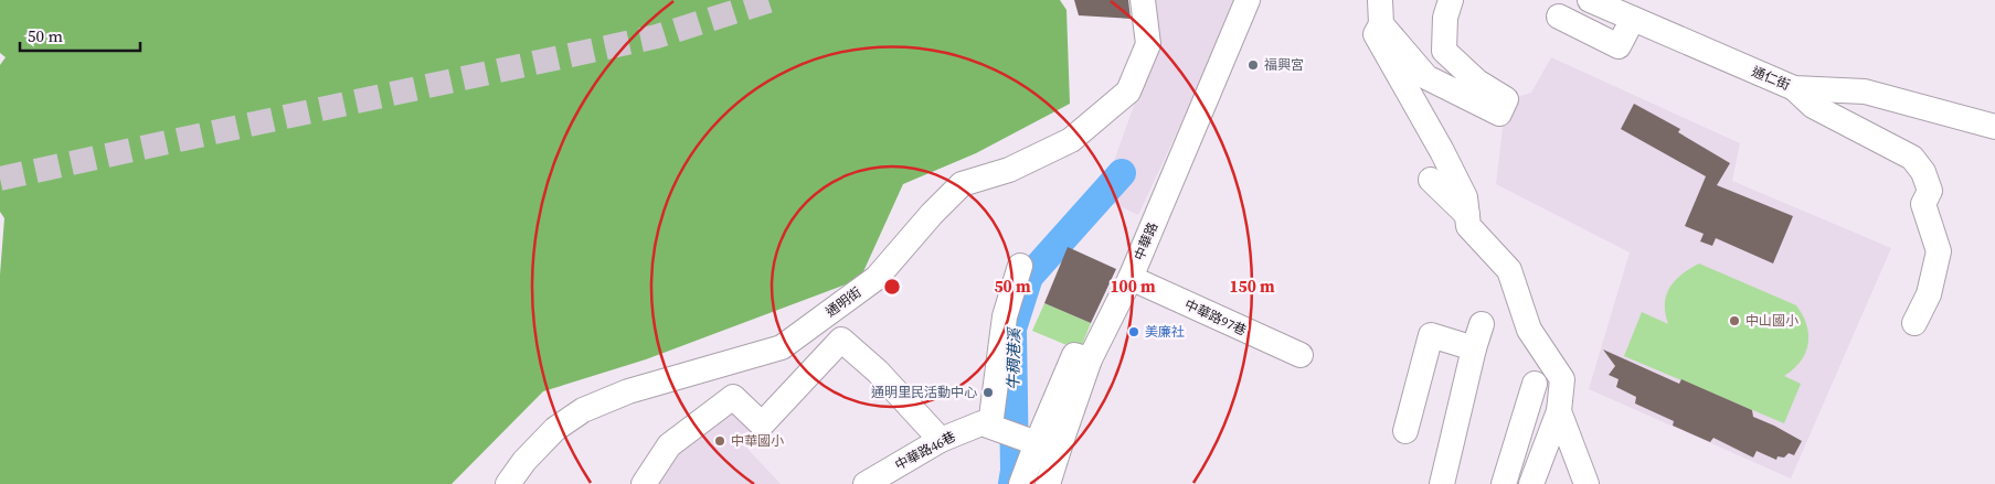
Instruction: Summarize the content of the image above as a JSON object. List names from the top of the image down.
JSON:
{
  "streets": {
    "street": [
      "通仁街",
      "中華路",
      "通明街",
      "中華路97巷",
      "中華路46巷"
    ]
  },
  "crossings": [
    ["中華路", "中華路97巷"]
  ],
  "water": ["牛稠港溪"],
  "places": [
    "福興宮",
    "中山國小",
    "美廉社",
    "通明里民活動中心",
    "中華國小"
  ],
  "scale_bar": "50 m",
  "rings": ["50 m", "100 m", "150 m"]
}
